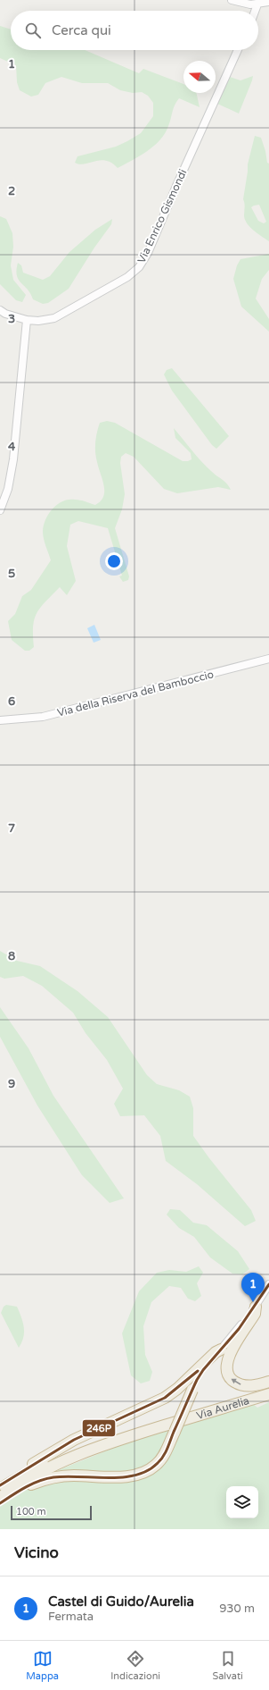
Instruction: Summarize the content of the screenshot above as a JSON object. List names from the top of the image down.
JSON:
{
  "streets": {
    "highway": ["Via Aurelia"],
    "street": ["Via Enrico Gismondi", "Via della Riserva del Bamboccio"]
  },
  "lines": ["transit line 246P"],
  "scale_bar": "100 m",
  "north": "left",
  "page": {
    "search": "Cerca qui",
    "pins": "1",
    "scale": "100 m",
    "heading": "Vicino",
    "list": [
      {
        "mark": "1",
        "name": "Castel di Guido/Aurelia",
        "note": "Fermata",
        "value": "930 m"
      }
    ],
    "nav": ["Mappa", "Indicazioni", "Salvati"]
  },
  "grid": {
    "rows": [
      "1",
      "2",
      "3",
      "4",
      "5",
      "6",
      "7",
      "8",
      "9"
    ]
  }
}
